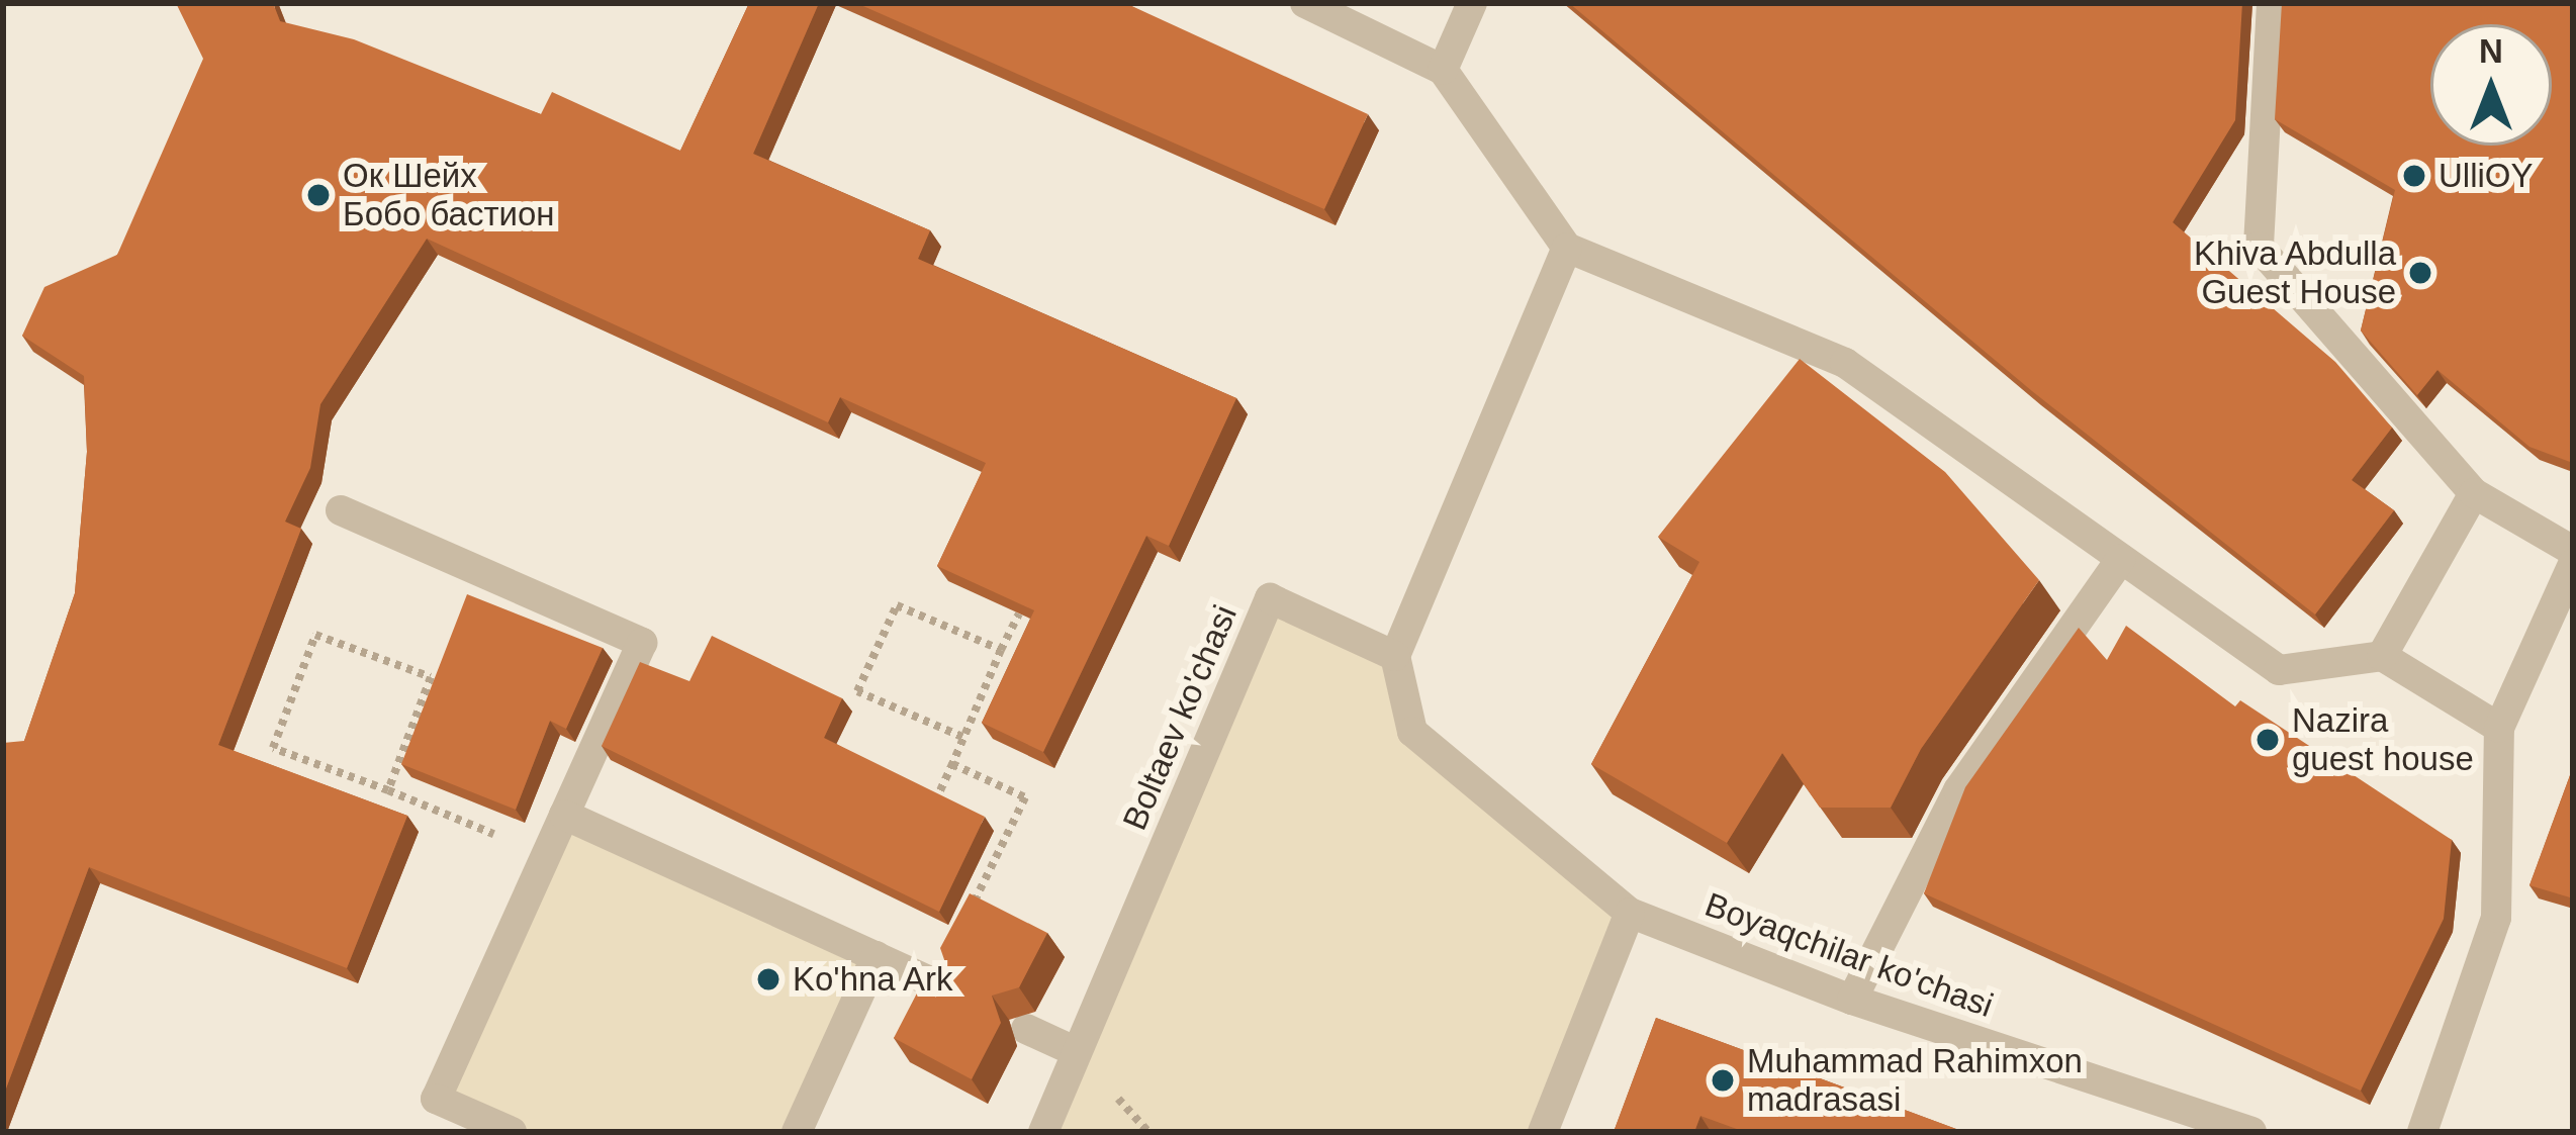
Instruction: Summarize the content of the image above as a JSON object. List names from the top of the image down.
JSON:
{
  "streets": {
    "street": ["Boltaev ko'chasi", "Boyaqchilar ko'chasi"]
  },
  "crossings": [
    ["Boltaev ko'chasi", "Boyaqchilar ko'chasi"]
  ],
  "places": [
    "UlliOY",
    "Ок Шейх Бобо бастион",
    "Khiva Abdulla Guest House",
    "Nazira guest house",
    "Ko'hna Ark",
    "Muhammad Rahimxon madrasasi"
  ],
  "north": "top"
}
